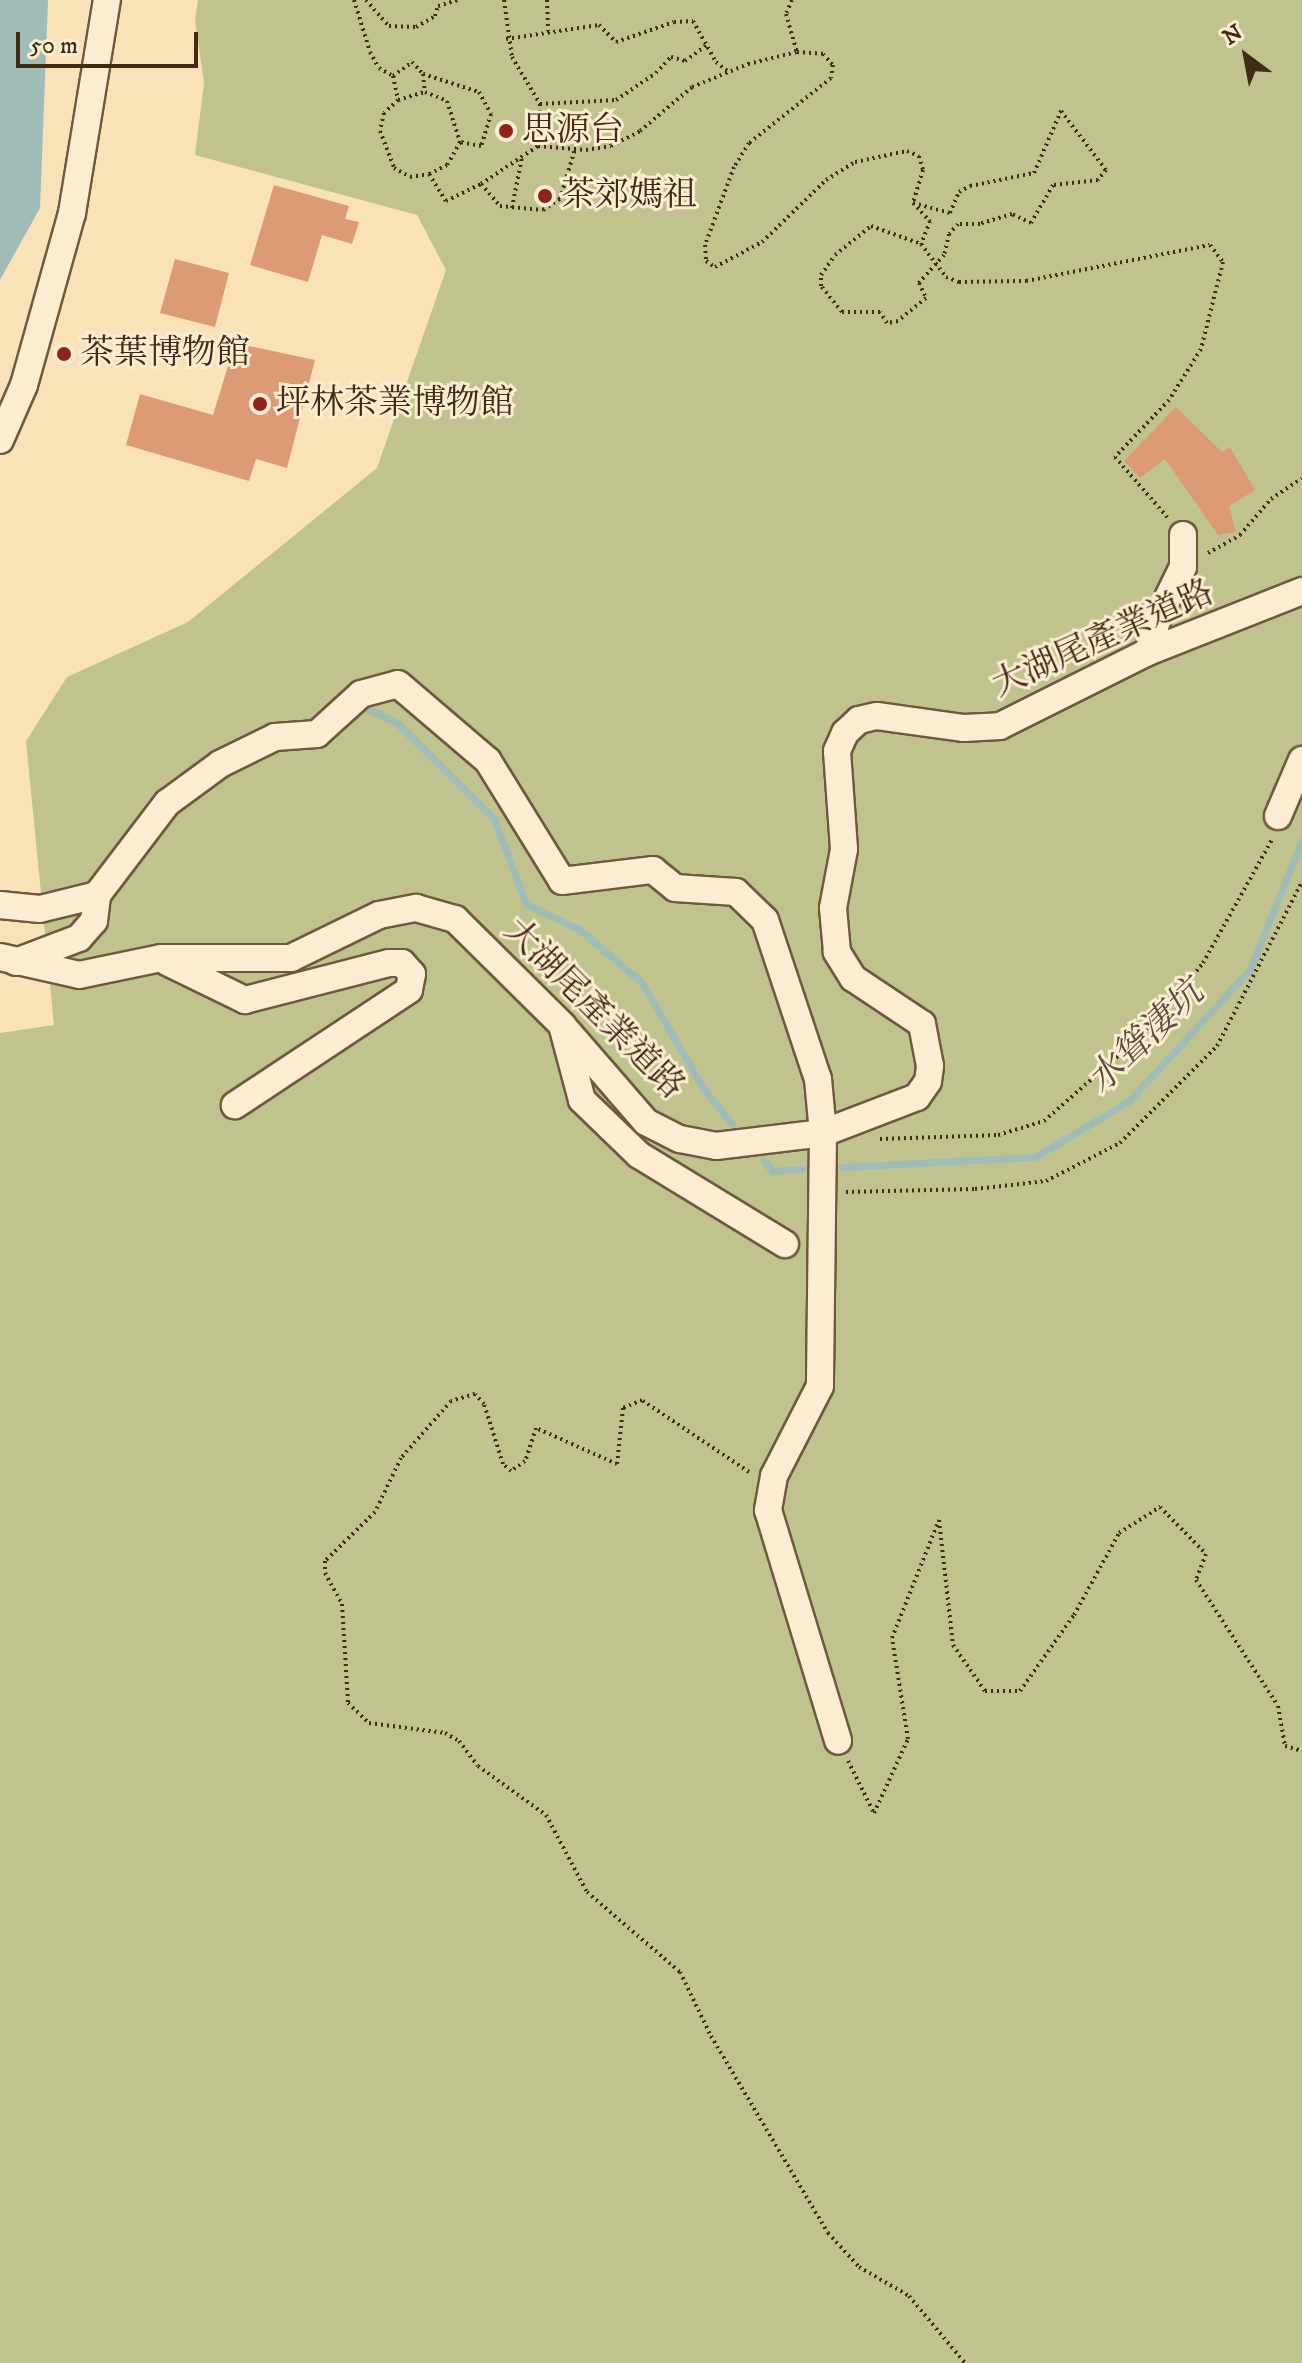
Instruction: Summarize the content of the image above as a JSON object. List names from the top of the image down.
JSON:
{
  "streets": {
    "street": ["大湖尾產業道路"]
  },
  "water": ["水聳淒坑"],
  "places": [
    "思源台",
    "茶郊媽祖",
    "茶葉博物館",
    "坪林茶業博物館"
  ],
  "scale_bar": "50 m",
  "north": "top left"
}
